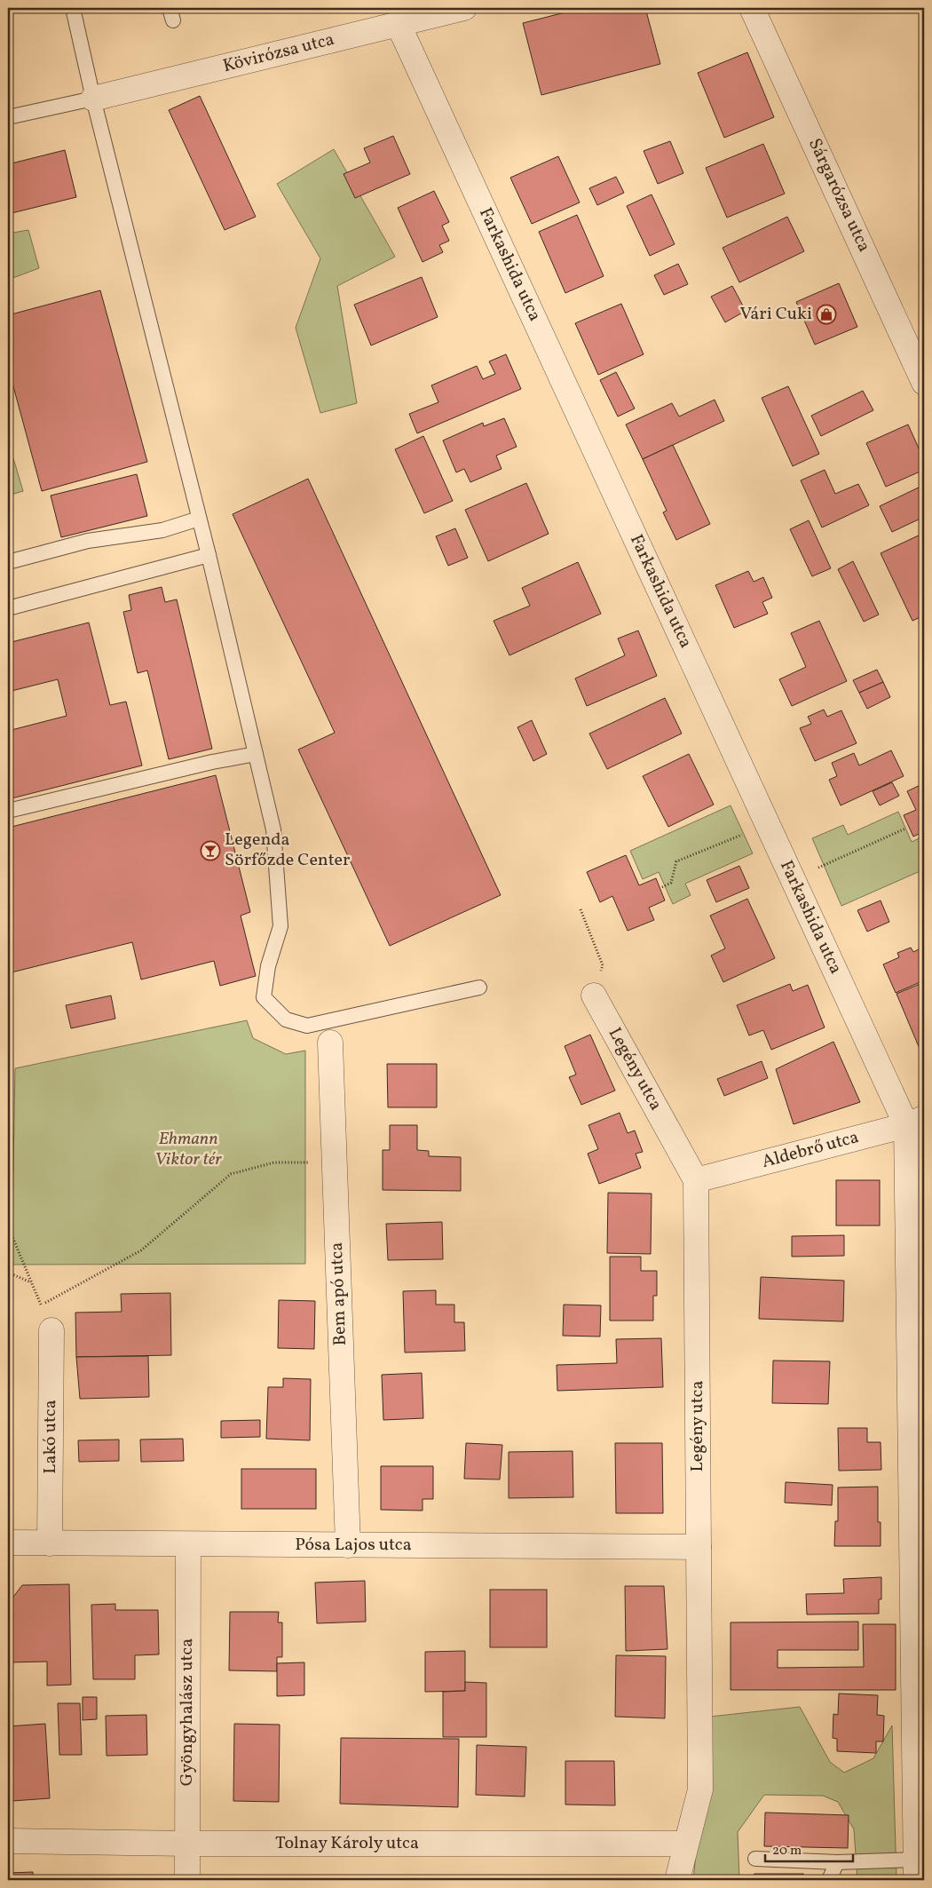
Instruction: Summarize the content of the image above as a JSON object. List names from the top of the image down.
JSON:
{
  "streets": {
    "street": [
      "Kövirózsa utca",
      "Sárgarózsa utca",
      "Farkashida utca",
      "Legény utca",
      "Aldebrő utca",
      "Bem apó utca",
      "Lakó utca",
      "Pósa Lajos utca",
      "Gyöngyhalász utca",
      "Tolnay Károly utca"
    ]
  },
  "crossings": [
    ["Kövirózsa utca", "Farkashida utca"],
    ["Farkashida utca", "Aldebrő utca"],
    ["Legény utca", "Aldebrő utca"],
    ["Legény utca", "Pósa Lajos utca"],
    ["Legény utca", "Tolnay Károly utca"],
    ["Bem apó utca", "Pósa Lajos utca"],
    ["Lakó utca", "Pósa Lajos utca"],
    ["Pósa Lajos utca", "Gyöngyhalász utca"],
    ["Gyöngyhalász utca", "Tolnay Károly utca"]
  ],
  "parks": ["Ehmann Viktor tér"],
  "places": {
    "shop": ["Vári Cuki"],
    "bar": ["Legenda Sörfőzde Center"]
  },
  "scale_bar": "20 m"
}
